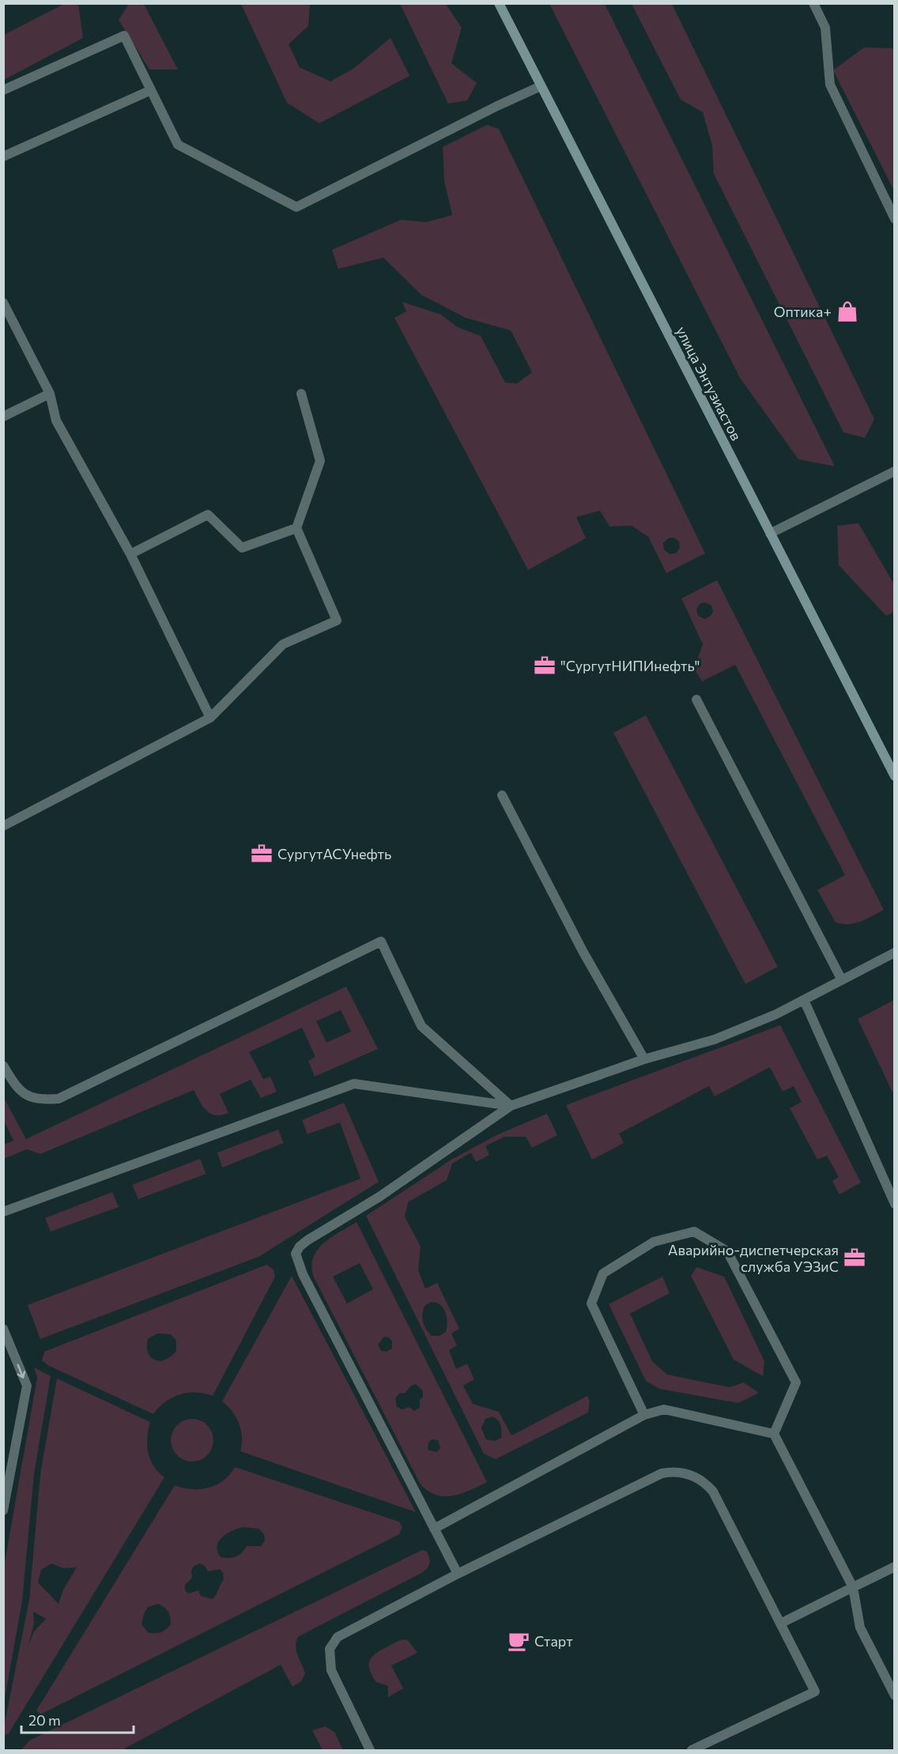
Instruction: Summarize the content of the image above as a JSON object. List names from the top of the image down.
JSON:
{
  "streets": {
    "main road": ["улица Энтузиастов"]
  },
  "places": {
    "shop": ["Оптика+"],
    "office": ["\"СургутНИПИнефть\"", "СургутАСУнефть", "Аварийно-диспетчерская служба УЭЗиС"],
    "cafe": ["Старт"]
  },
  "scale_bar": "20 m"
}
